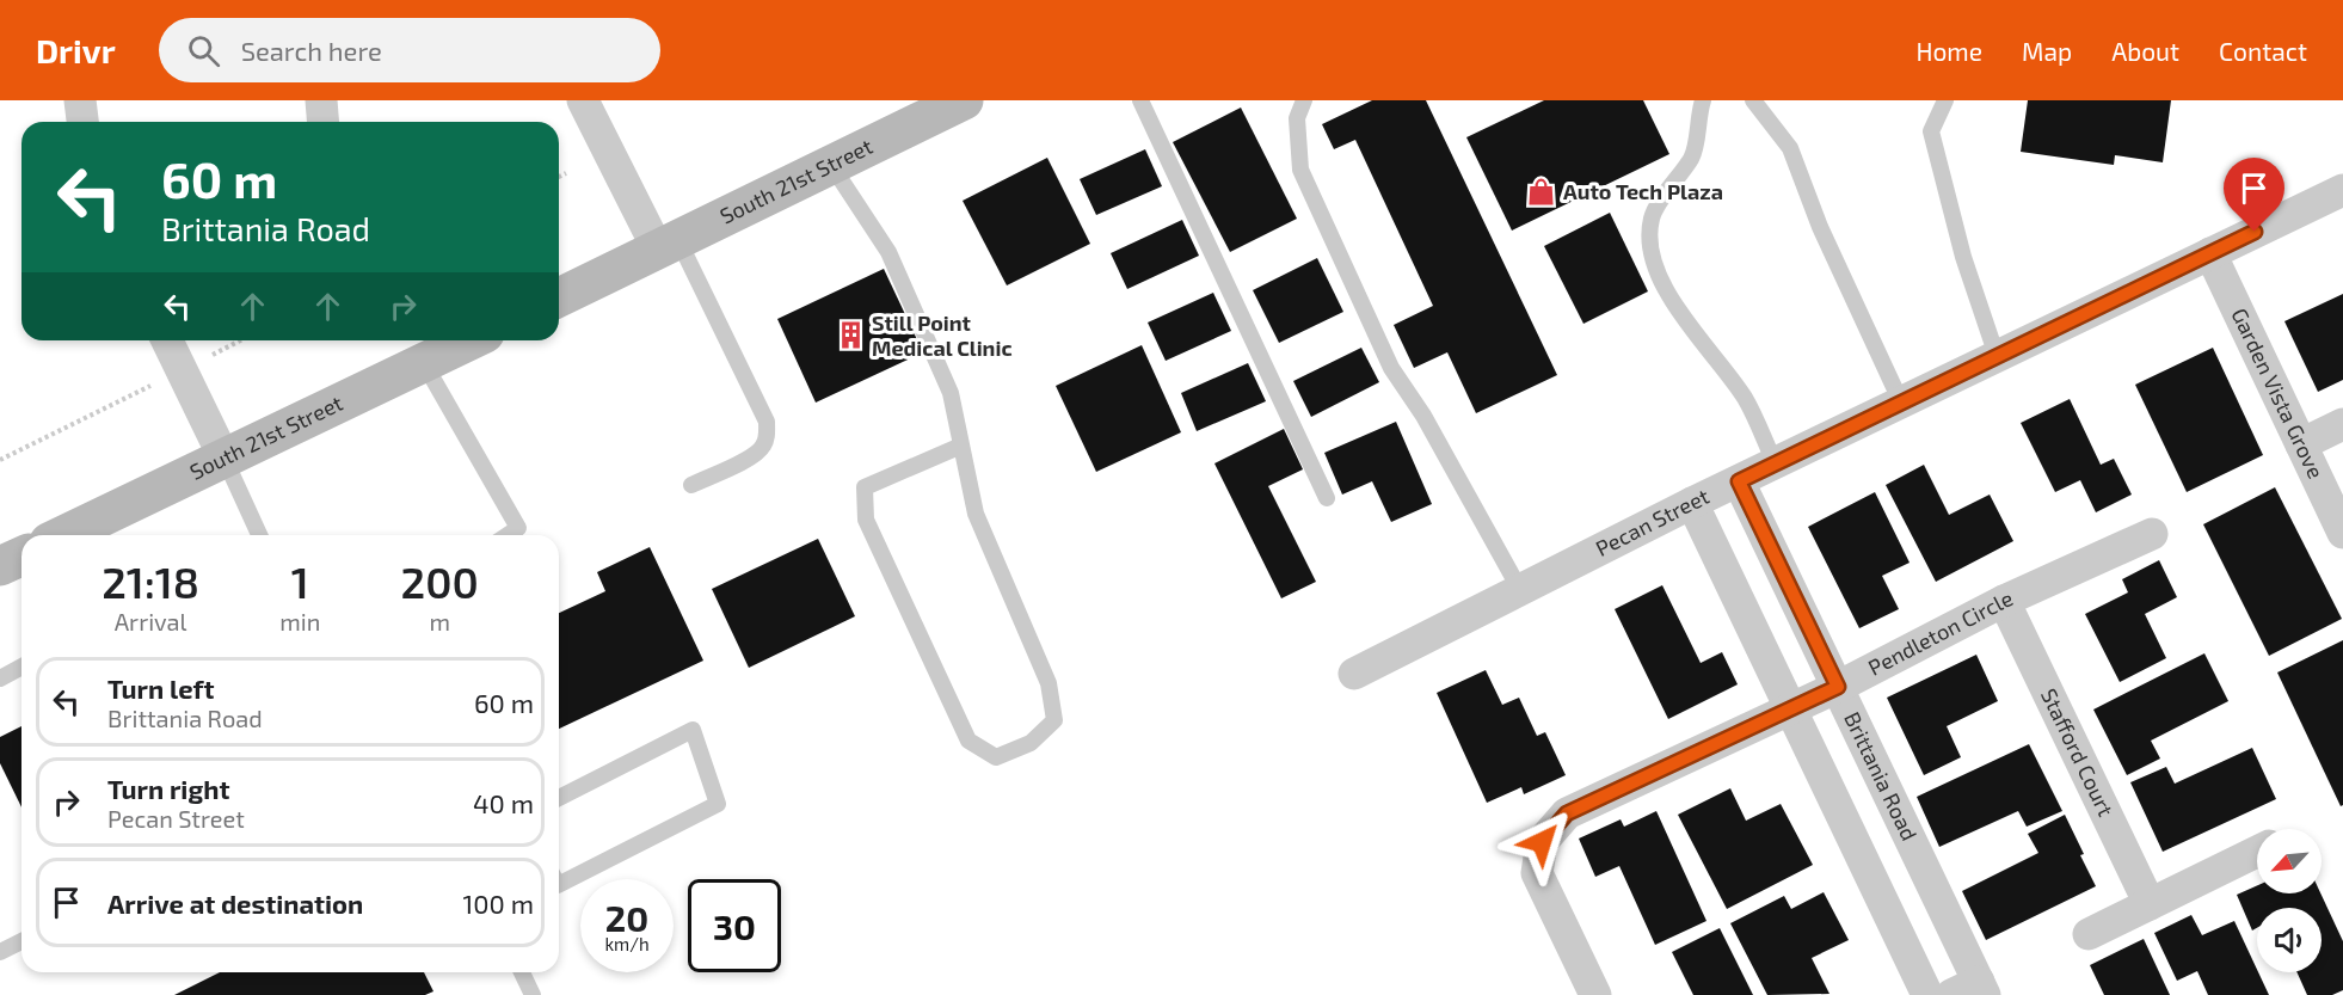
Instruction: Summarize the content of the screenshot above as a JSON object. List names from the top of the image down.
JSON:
{
  "streets": {
    "main road": ["South 21st Street"],
    "street": [
      "Garden Vista Grove",
      "Pecan Street",
      "Pendleton Circle",
      "Stafford Court",
      "Brittania Road"
    ]
  },
  "crossings": [
    ["Garden Vista Grove", "Pecan Street"],
    ["Pecan Street", "Brittania Road"],
    ["Pendleton Circle", "Stafford Court"],
    ["Pendleton Circle", "Brittania Road"]
  ],
  "places": {
    "shop": ["Auto Tech Plaza"],
    "building": ["Still Point Medical Clinic"]
  },
  "north": "bottom left",
  "page": {
    "header": "Drivr",
    "search": "Search here",
    "nav": [
      "Home",
      "Map",
      "About",
      "Contact"
    ],
    "turn": ["60 m", "Brittania Road"],
    "eta": [
      "21:18",
      "Arrival",
      "1",
      "min",
      "200",
      "m"
    ],
    "list": [
      {
        "name": "Turn left",
        "note": "Brittania Road",
        "value": "60 m"
      },
      {
        "name": "Turn right",
        "note": "Pecan Street",
        "value": "40 m"
      },
      {
        "name": "Arrive at destination",
        "value": "100 m"
      }
    ],
    "speed": "20 km/h",
    "limit": "30"
  }
}
